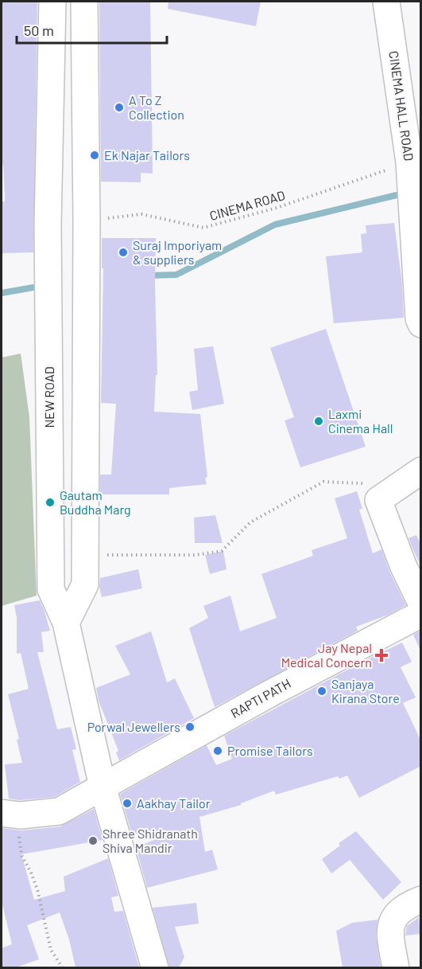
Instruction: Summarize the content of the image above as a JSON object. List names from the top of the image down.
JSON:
{
  "streets": {
    "main road": ["CINEMA HALL ROAD", "NEW ROAD", "RAPTI PATH"],
    "path": ["CINEMA ROAD"]
  },
  "crossings": [
    ["CINEMA HALL ROAD", "CINEMA ROAD"],
    ["NEW ROAD", "RAPTI PATH"]
  ],
  "places": {
    "other": [
      "A To Z Collection",
      "Ek Najar Tailors",
      "Suraj Imporiyam & suppliers",
      "Laxmi Cinema Hall",
      "Gautam Buddha Marg",
      "Sanjaya Kirana Store",
      "Porwal Jewellers",
      "Promise Tailors",
      "Aakhay Tailor",
      "Shree Shidranath Shiva Mandir"
    ],
    "health": ["Jay Nepal Medical Concern"]
  },
  "scale_bar": "50 m"
}
